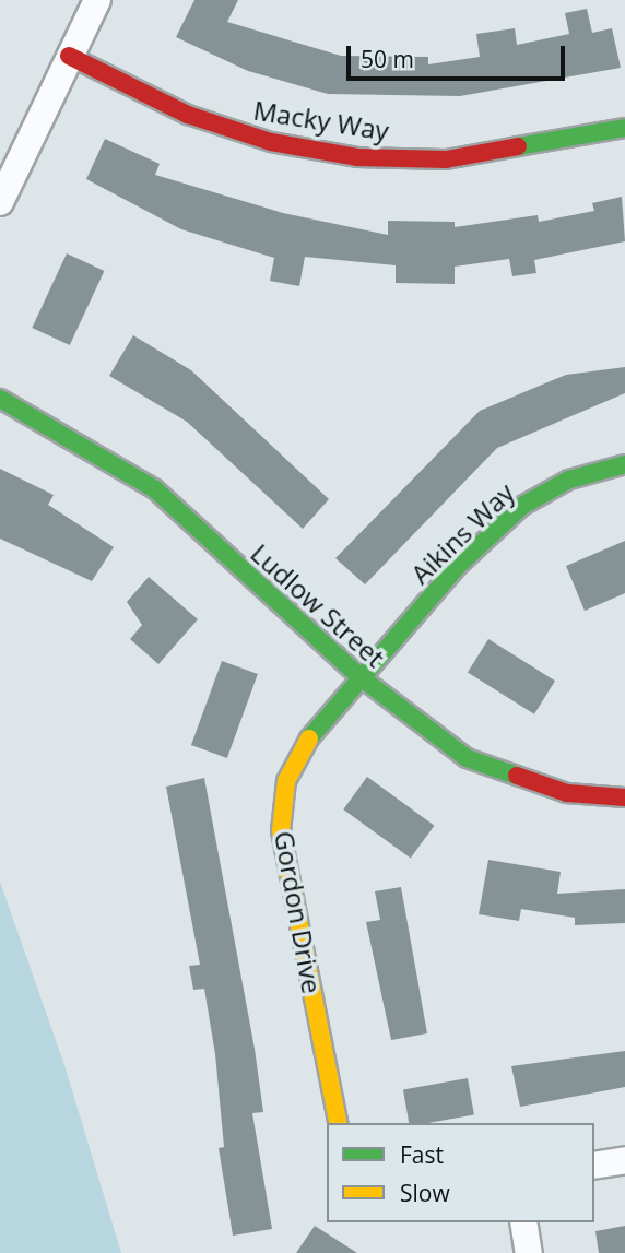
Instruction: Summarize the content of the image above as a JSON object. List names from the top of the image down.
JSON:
{
  "streets": {
    "street": [
      "Macky Way",
      "Aikins Way",
      "Ludlow Street",
      "Gordon Drive"
    ]
  },
  "crossings": [
    ["Aikins Way", "Ludlow Street"],
    ["Aikins Way", "Gordon Drive"],
    ["Ludlow Street", "Gordon Drive"]
  ],
  "legend": ["Fast", "Slow"],
  "scale_bar": "50 m"
}
